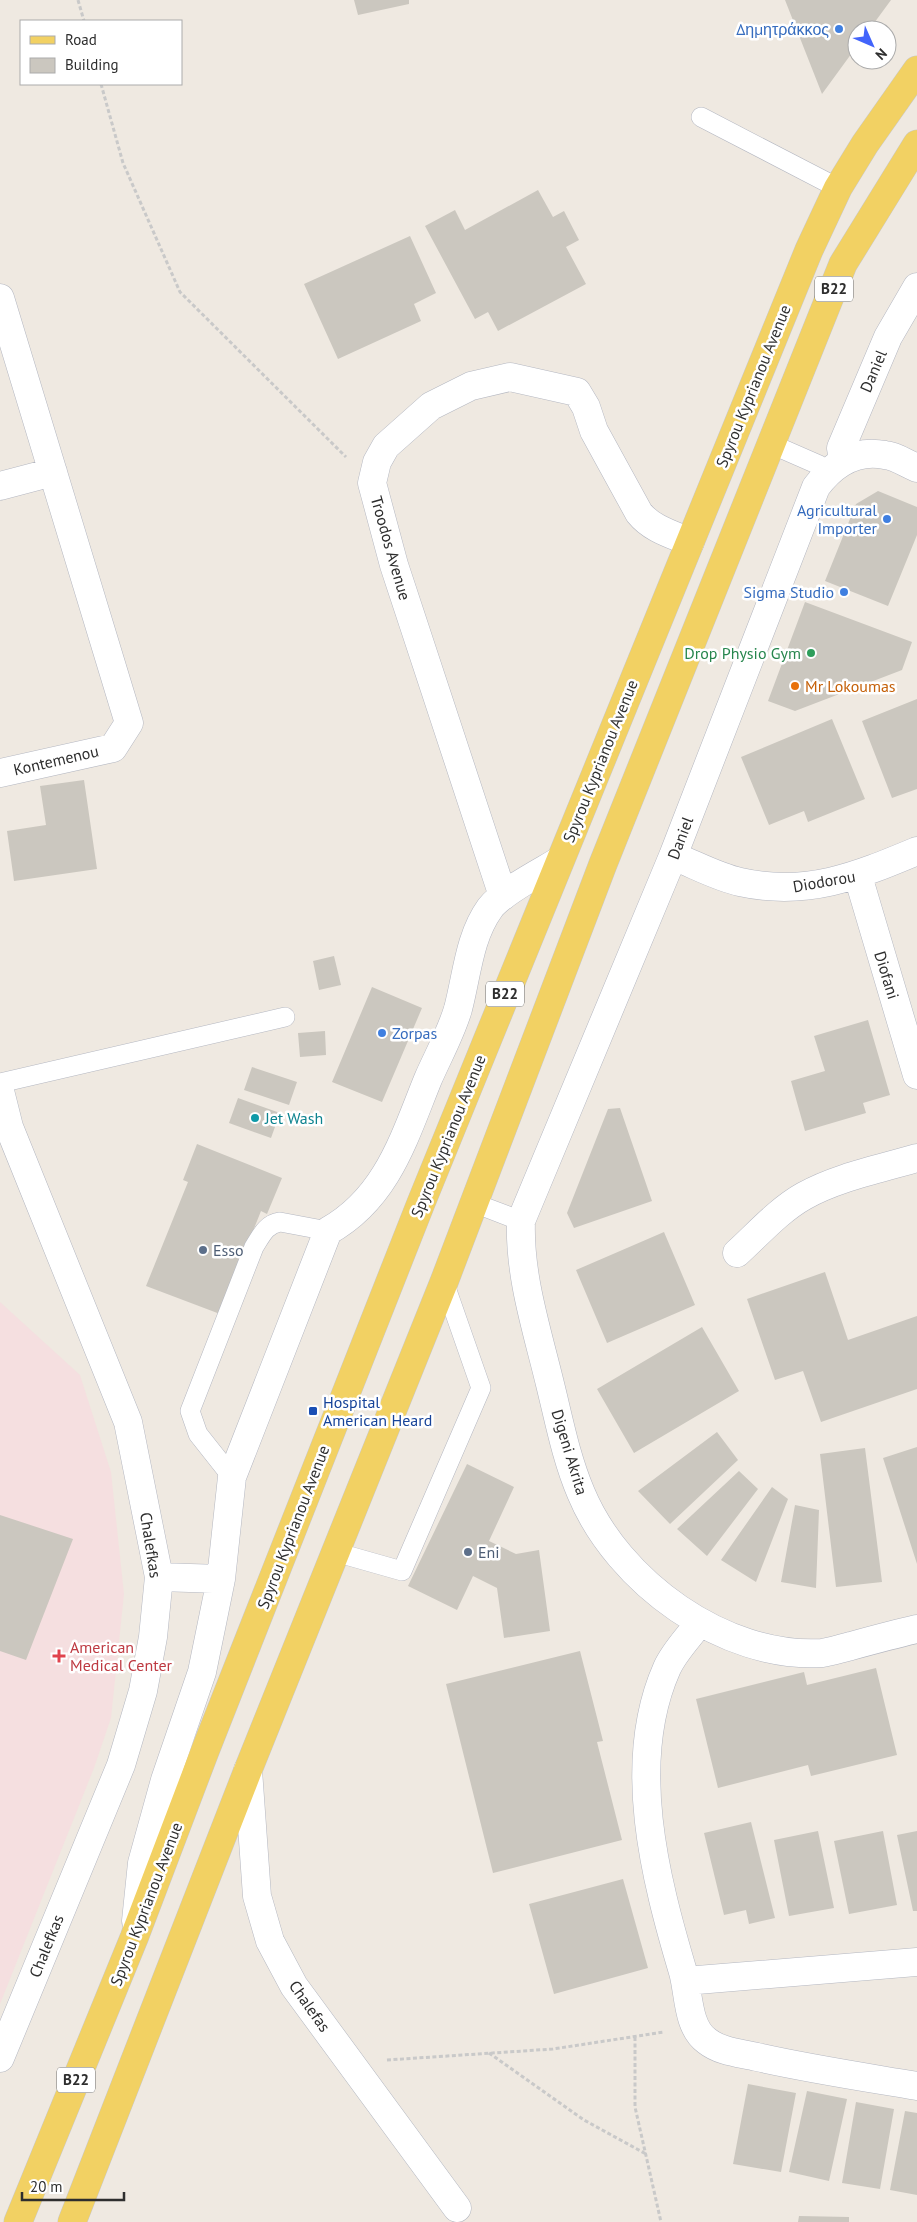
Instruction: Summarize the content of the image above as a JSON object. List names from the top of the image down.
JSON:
{
  "streets": {
    "main road": ["B22", "Spyrou Kyprianou Avenue"],
    "street": [
      "Daniel",
      "Troodos Avenue",
      "Kontemenou",
      "Diodorou",
      "Diofani",
      "Digeni Akrita",
      "Chalefkas",
      "Chalefas"
    ]
  },
  "crossings": [
    ["B22", "Chalefas"],
    ["Daniel", "Diodorou"],
    ["Daniel", "Digeni Akrita"],
    ["Spyrou Kyprianou Avenue", "Troodos Avenue"],
    ["Diodorou", "Diofani"]
  ],
  "places": {
    "other": [
      "Δημητράκκος",
      "Agricultural Importer",
      "Sigma Studio",
      "Drop Physio Gym",
      "Mr Lokoumas",
      "Zorpas",
      "Jet Wash",
      "Esso",
      "Eni"
    ],
    "transit": ["Hospital American Heard"],
    "health": ["American Medical Center"]
  },
  "legend": ["Road", "Building"],
  "scale_bar": "20 m",
  "north": "bottom right"
}
